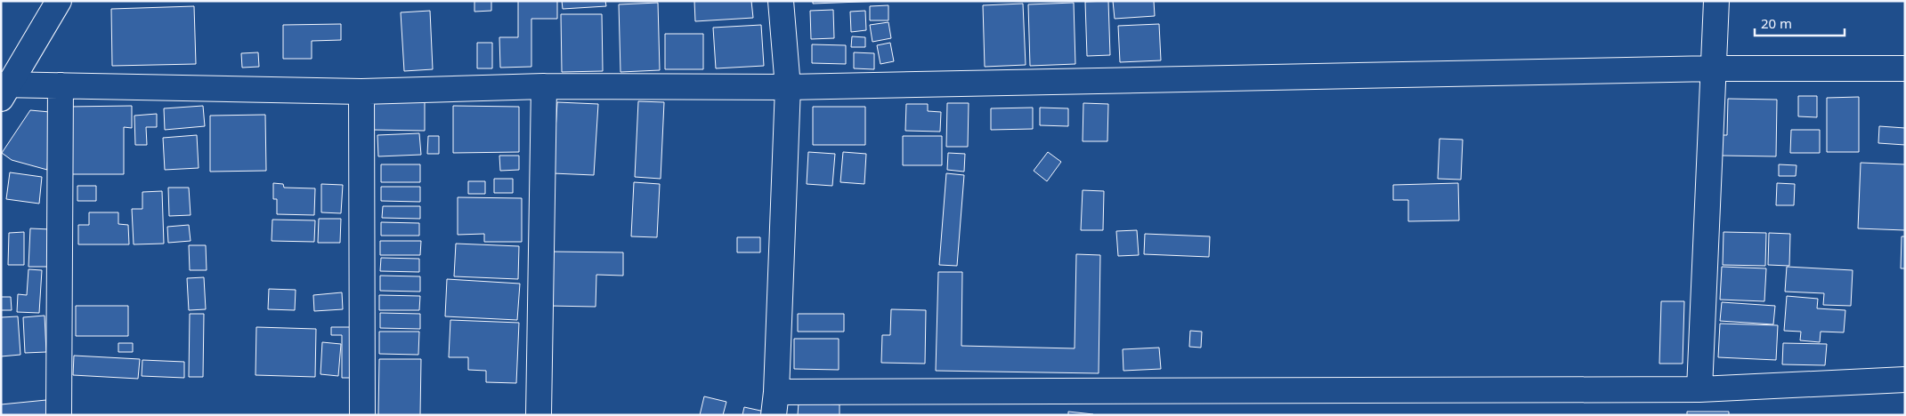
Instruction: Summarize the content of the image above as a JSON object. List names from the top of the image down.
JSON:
{
  "scale_bar": "20 m"
}
